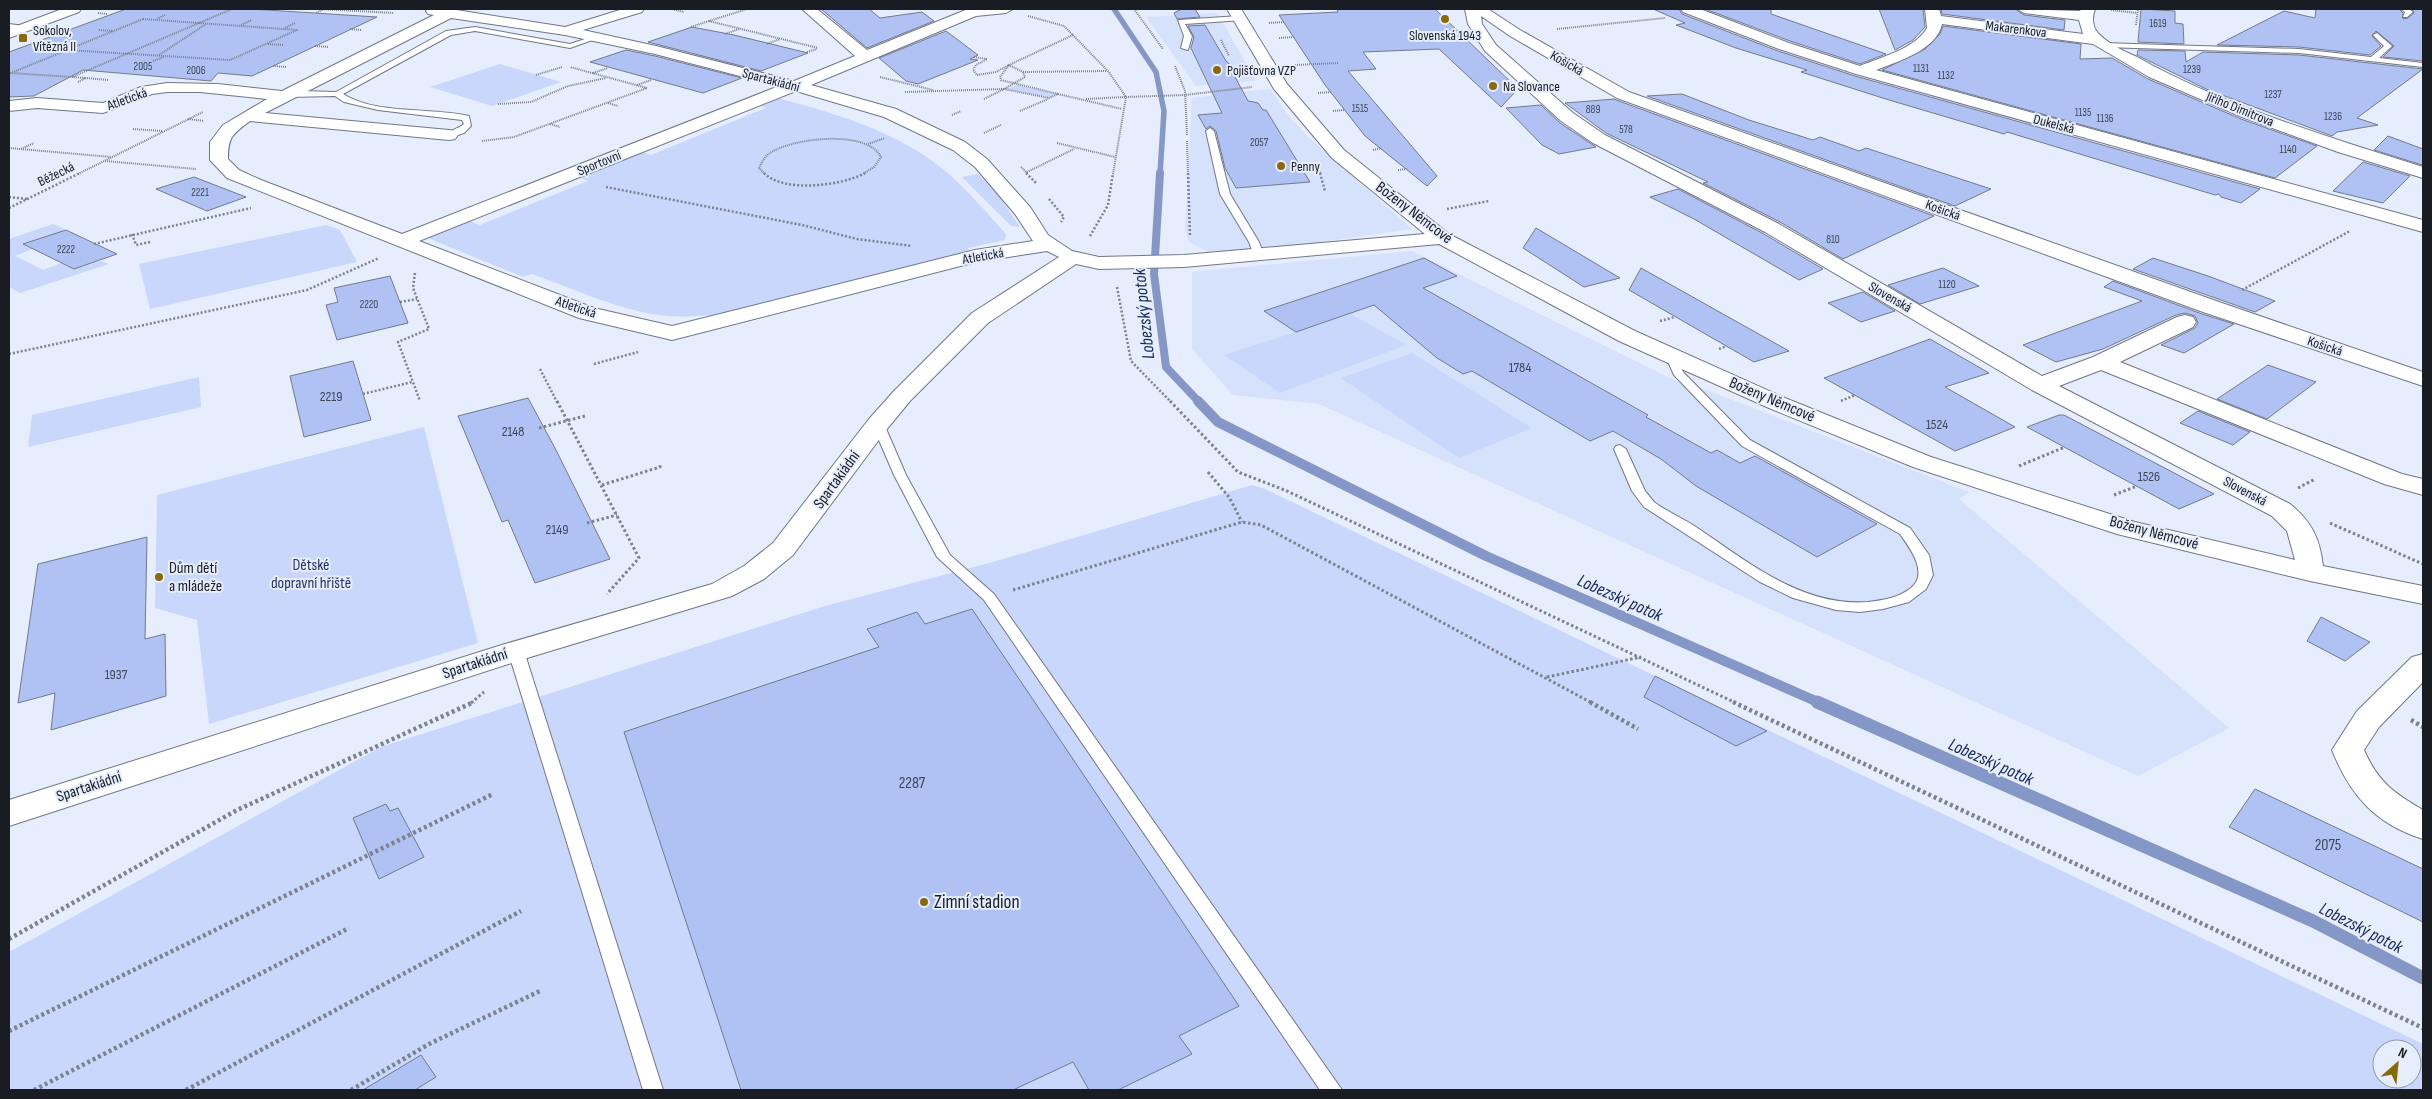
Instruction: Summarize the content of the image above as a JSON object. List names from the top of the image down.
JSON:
{
  "streets": {
    "street": [
      "Makarenkova",
      "Košická",
      "Spartakiádní",
      "Atletická",
      "Jiřího Dimitrova",
      "Dukelská",
      "Sportovní",
      "Boženy Němcové",
      "Slovenská"
    ],
    "path": ["Běžecká"]
  },
  "crossings": [
    ["Makarenkova", "Jiřího Dimitrova"],
    ["Spartakiádní", "Atletická"],
    ["Spartakiádní", "Sportovní"],
    ["Spartakiádní", "Boženy Němcové"],
    ["Atletická", "Sportovní"],
    ["Boženy Němcové", "Slovenská"]
  ],
  "water": ["Lobezský potok"],
  "parks": ["Dětské dopravní hřiště"],
  "places": {
    "other": [
      "Slovenská 1943",
      "Pojišťovna VZP",
      "Na Slovance",
      "Penny",
      "Dům dětí a mládeže",
      "Zimní stadion"
    ],
    "transit": ["Sokolov, Vítězná II"]
  },
  "house_numbers": [
    "1619",
    "2005",
    "1131",
    "1239",
    "2006",
    "1132",
    "1237",
    "1515",
    "889",
    "1135",
    "1236",
    "1136",
    "578",
    "2057",
    "1140",
    "2221",
    "810",
    "2222",
    "1120",
    "2220",
    "1784",
    "2219",
    "1524",
    "2148",
    "1526",
    "2149",
    "1937",
    "2287",
    "2075"
  ],
  "north": "top right"
}
